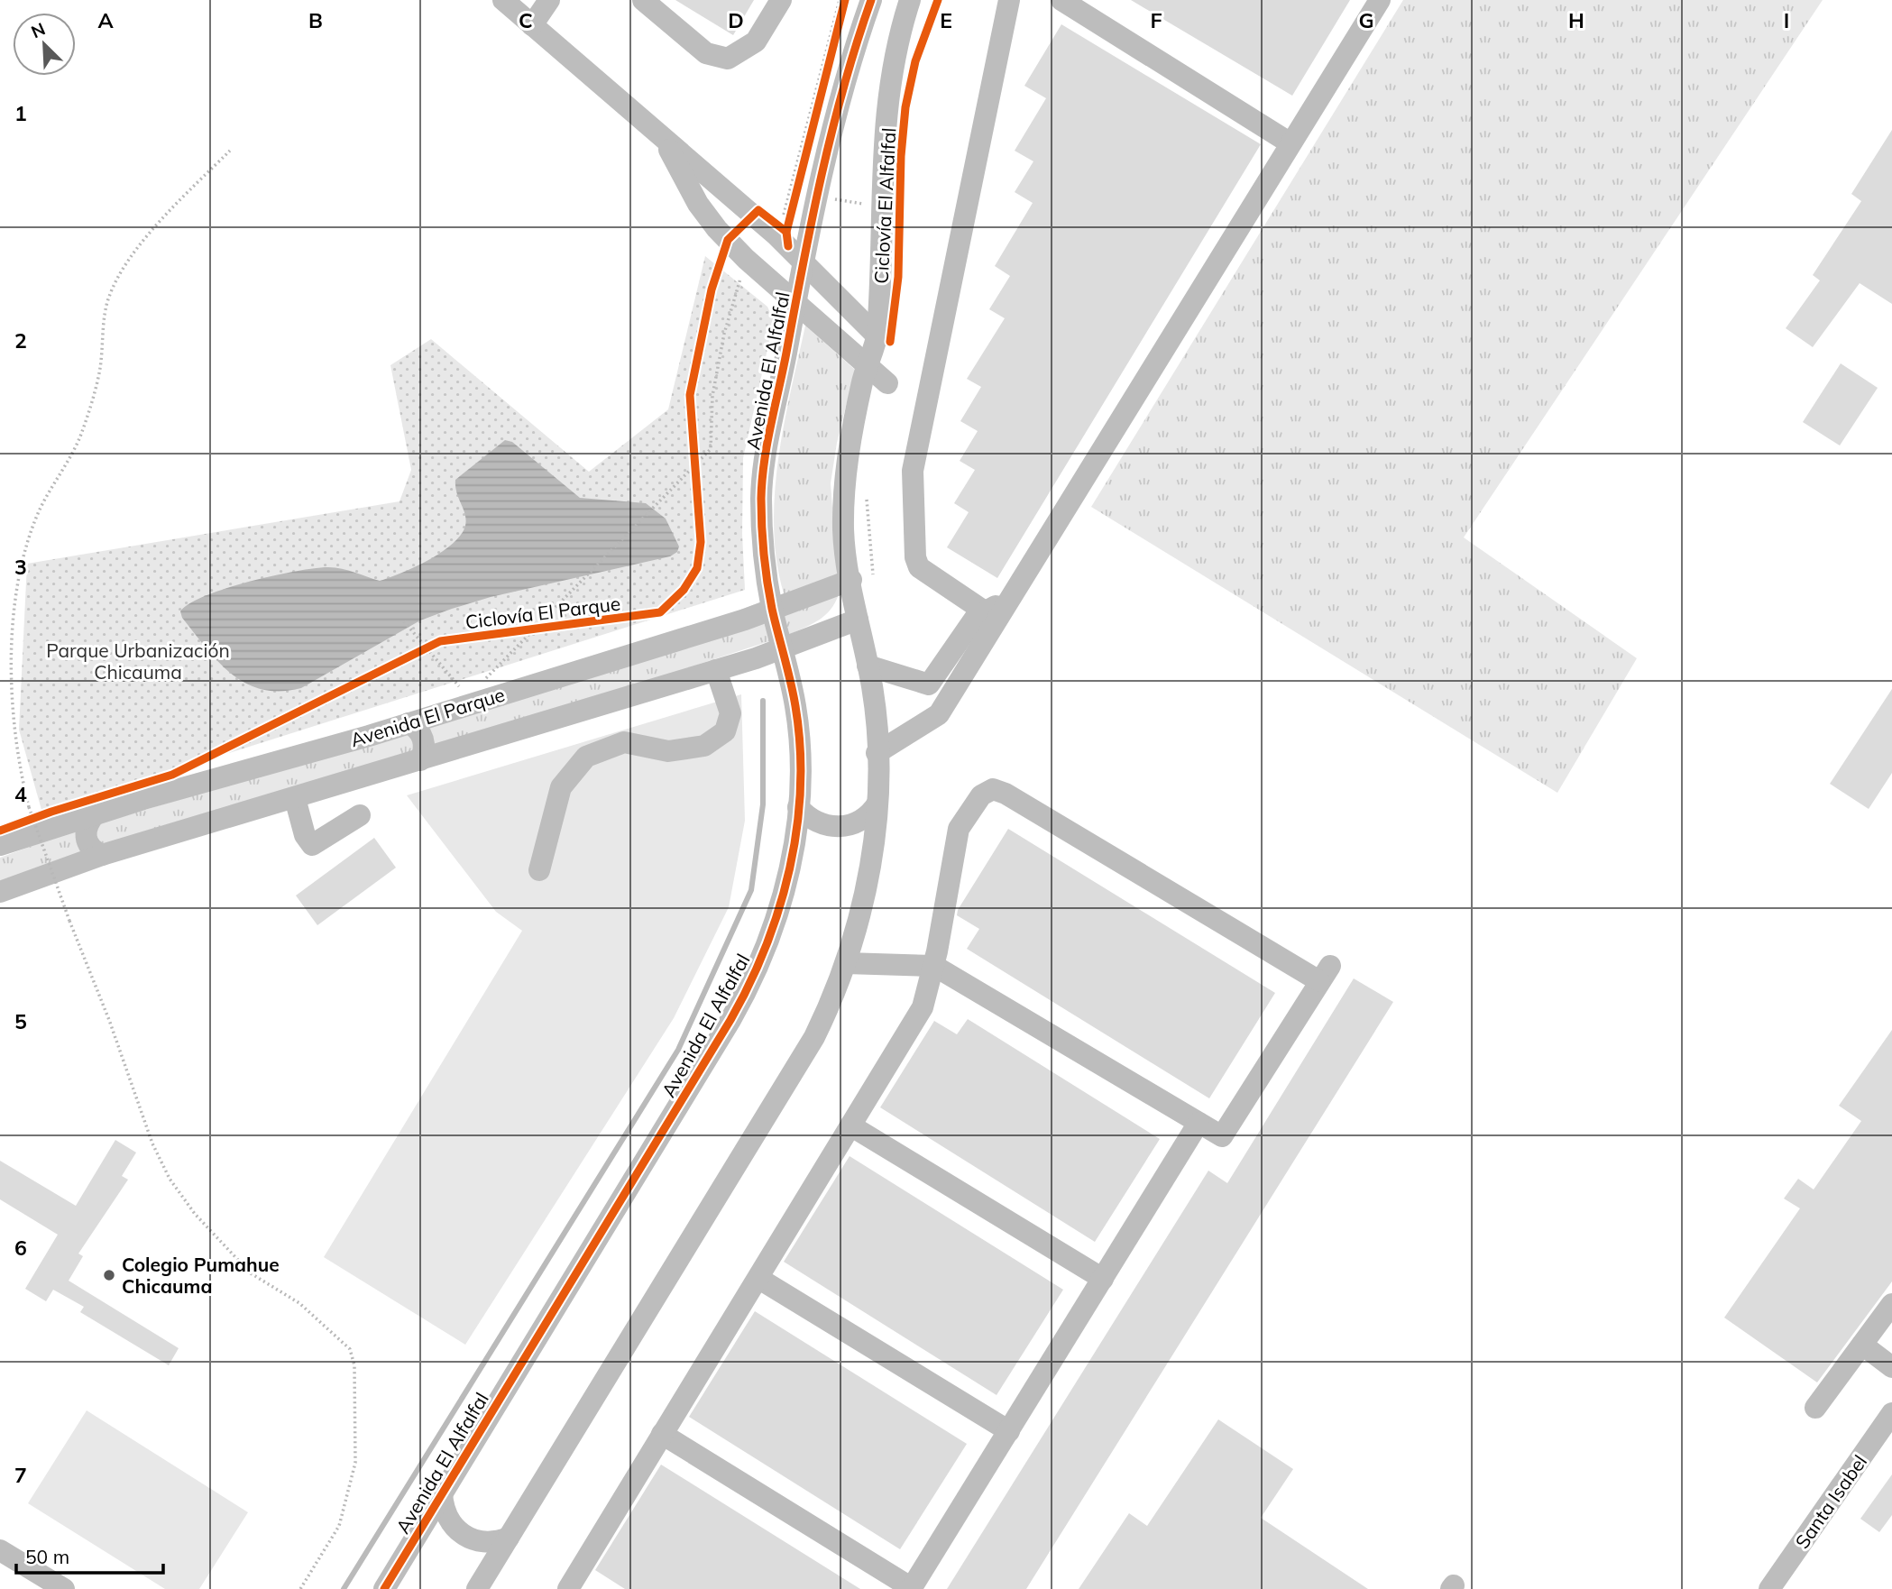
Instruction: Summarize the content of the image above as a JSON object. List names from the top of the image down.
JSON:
{
  "streets": {
    "street": ["Avenida El Alfalfal", "Avenida El Parque", "Santa Isabel"],
    "cycle path": ["Ciclovía El Alfalfal", "Ciclovía El Parque"]
  },
  "crossings": [
    ["Avenida El Alfalfal", "Avenida El Parque"]
  ],
  "parks": ["Parque Urbanización Chicauma"],
  "places": ["Colegio Pumahue Chicauma"],
  "scale_bar": "50 m",
  "north": "top left",
  "grid": {
    "columns": [
      "A",
      "B",
      "C",
      "D",
      "E",
      "F",
      "G",
      "H",
      "I"
    ],
    "rows": [
      "1",
      "2",
      "3",
      "4",
      "5",
      "6",
      "7"
    ]
  }
}
